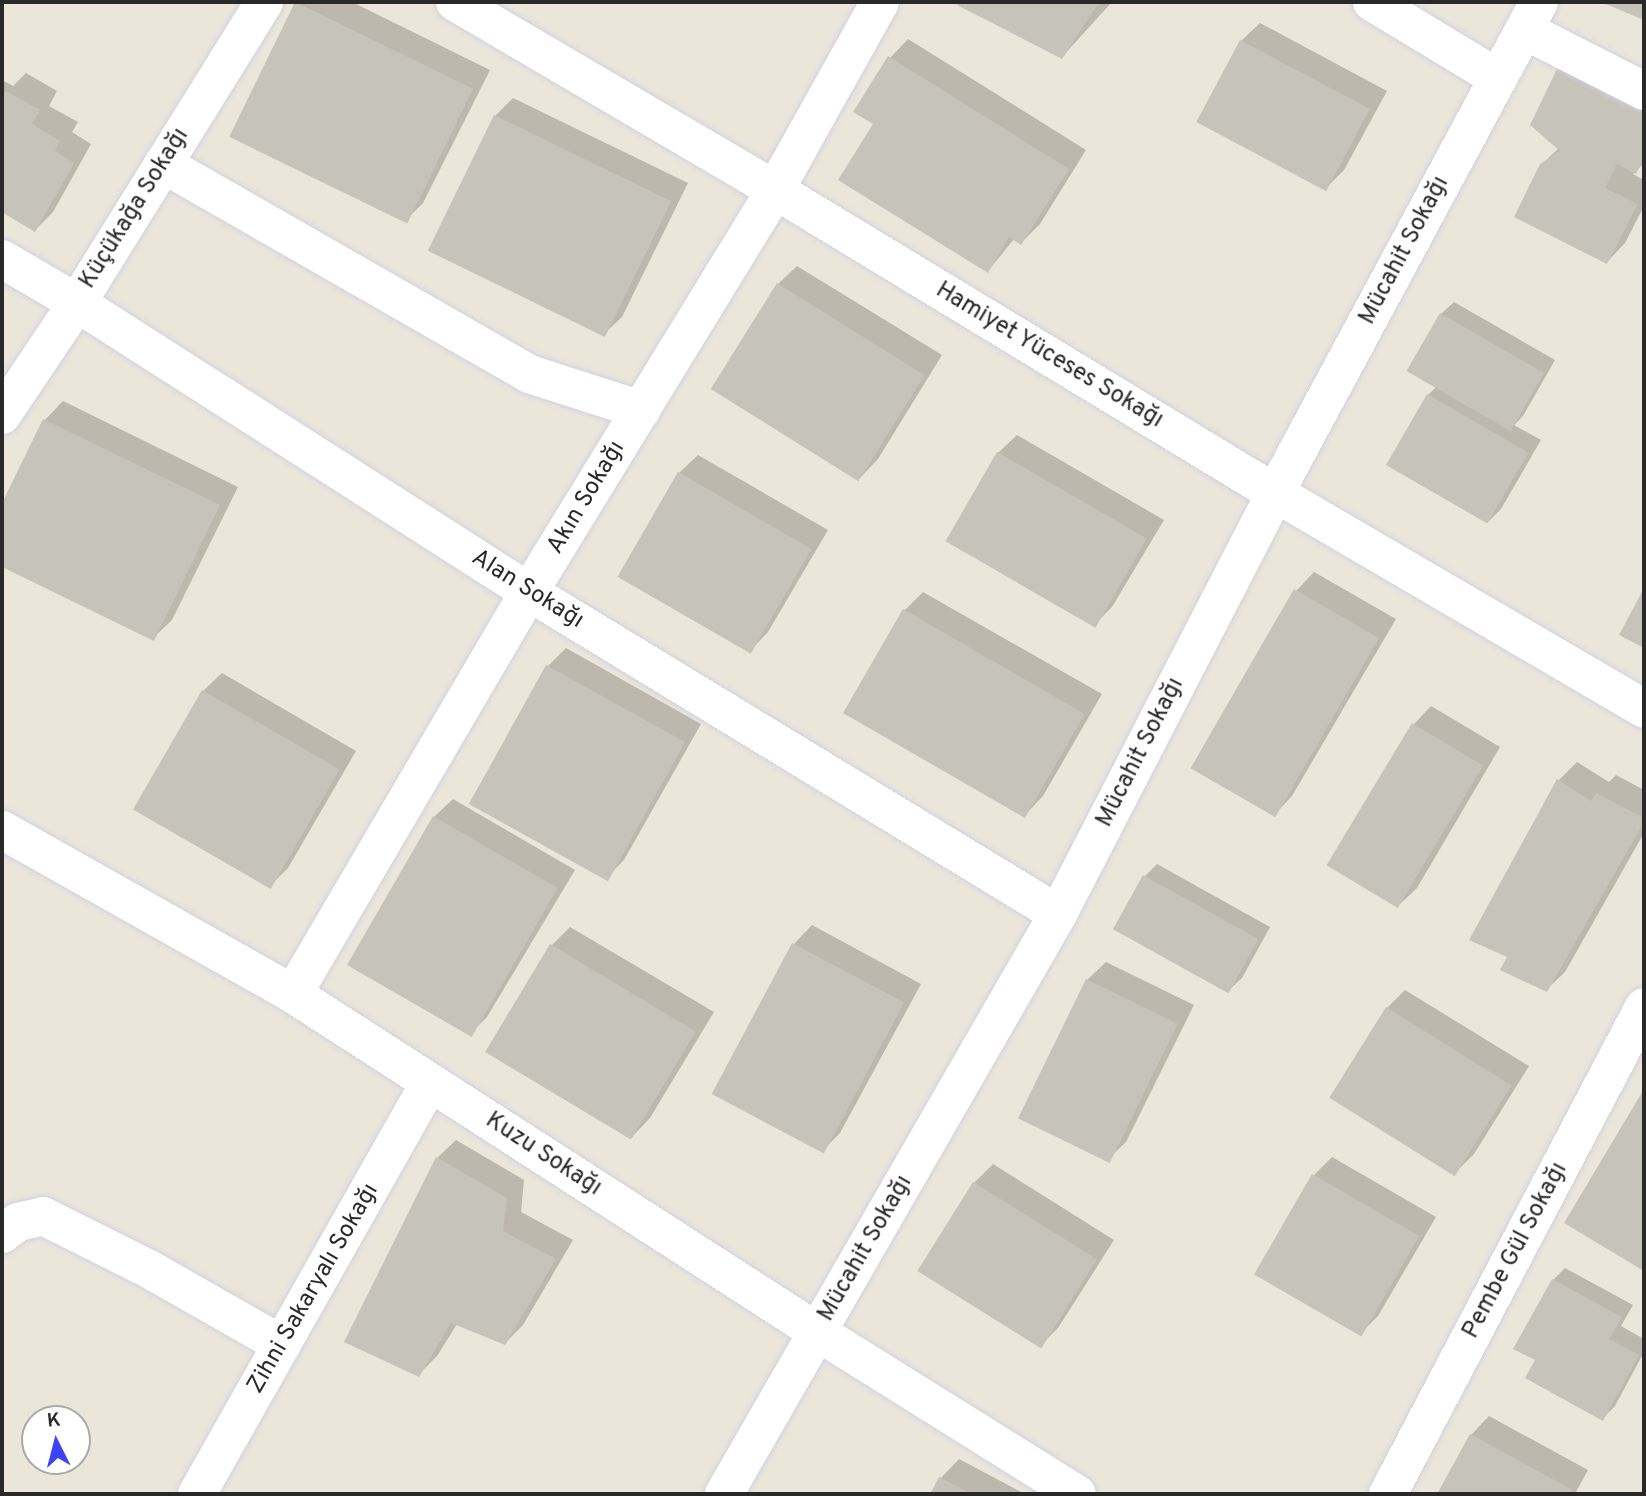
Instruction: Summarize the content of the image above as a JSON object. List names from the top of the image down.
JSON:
{
  "streets": {
    "street": [
      "Küçükağa Sokağı",
      "Mücahit Sokağı",
      "Hamiyet Yüceses Sokağı",
      "Akın Sokağı",
      "Alan Sokağı",
      "Kuzu Sokağı",
      "Pembe Gül Sokağı",
      "Zihni Sakaryalı Sokağı"
    ]
  },
  "crossings": [
    ["Küçükağa Sokağı", "Alan Sokağı"],
    ["Mücahit Sokağı", "Hamiyet Yüceses Sokağı"],
    ["Mücahit Sokağı", "Alan Sokağı"],
    ["Mücahit Sokağı", "Kuzu Sokağı"],
    ["Hamiyet Yüceses Sokağı", "Akın Sokağı"],
    ["Akın Sokağı", "Alan Sokağı"],
    ["Akın Sokağı", "Kuzu Sokağı"],
    ["Kuzu Sokağı", "Zihni Sakaryalı Sokağı"]
  ],
  "north": "top"
}
